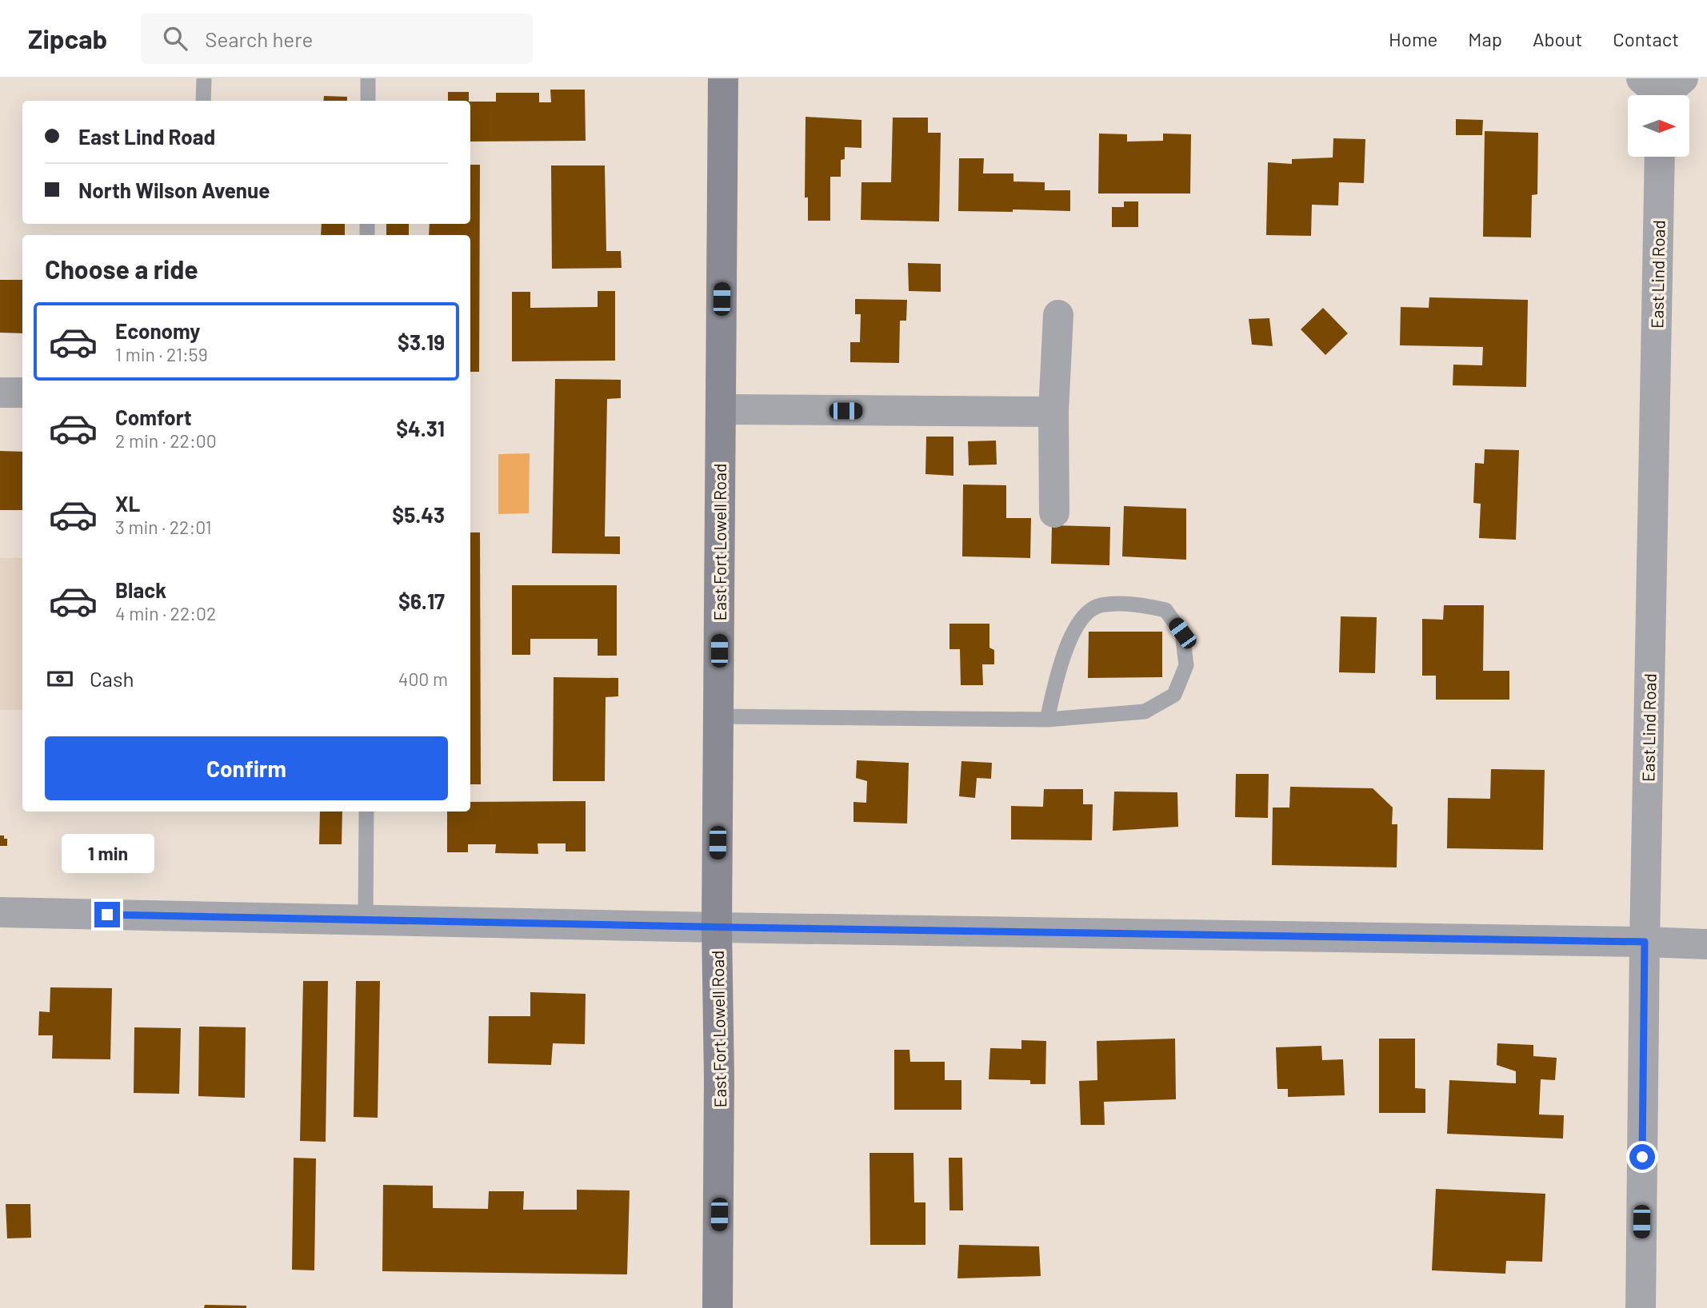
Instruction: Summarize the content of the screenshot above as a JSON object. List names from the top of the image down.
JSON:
{
  "streets": {
    "main road": ["East Fort Lowell Road"],
    "street": ["East Lind Road"]
  },
  "north": "right",
  "page": {
    "header": "Zipcab",
    "search": "Search here",
    "nav": [
      "Home",
      "Map",
      "About",
      "Contact"
    ],
    "banner": ["East Lind Road", "North Wilson Avenue"],
    "heading": "Choose a ride",
    "list": [
      {
        "name": "Economy",
        "note": "1 min · 21:59",
        "value": "$3.19"
      },
      {
        "name": "Comfort",
        "note": "2 min · 22:00",
        "value": "$4.31"
      },
      {
        "name": "XL",
        "note": "3 min · 22:01",
        "value": "$5.43"
      },
      {
        "name": "Black",
        "note": "4 min · 22:02",
        "value": "$6.17"
      }
    ],
    "pay": ["Cash", "400 m"],
    "buttons": "Confirm",
    "bubble": "1 min"
  }
}
